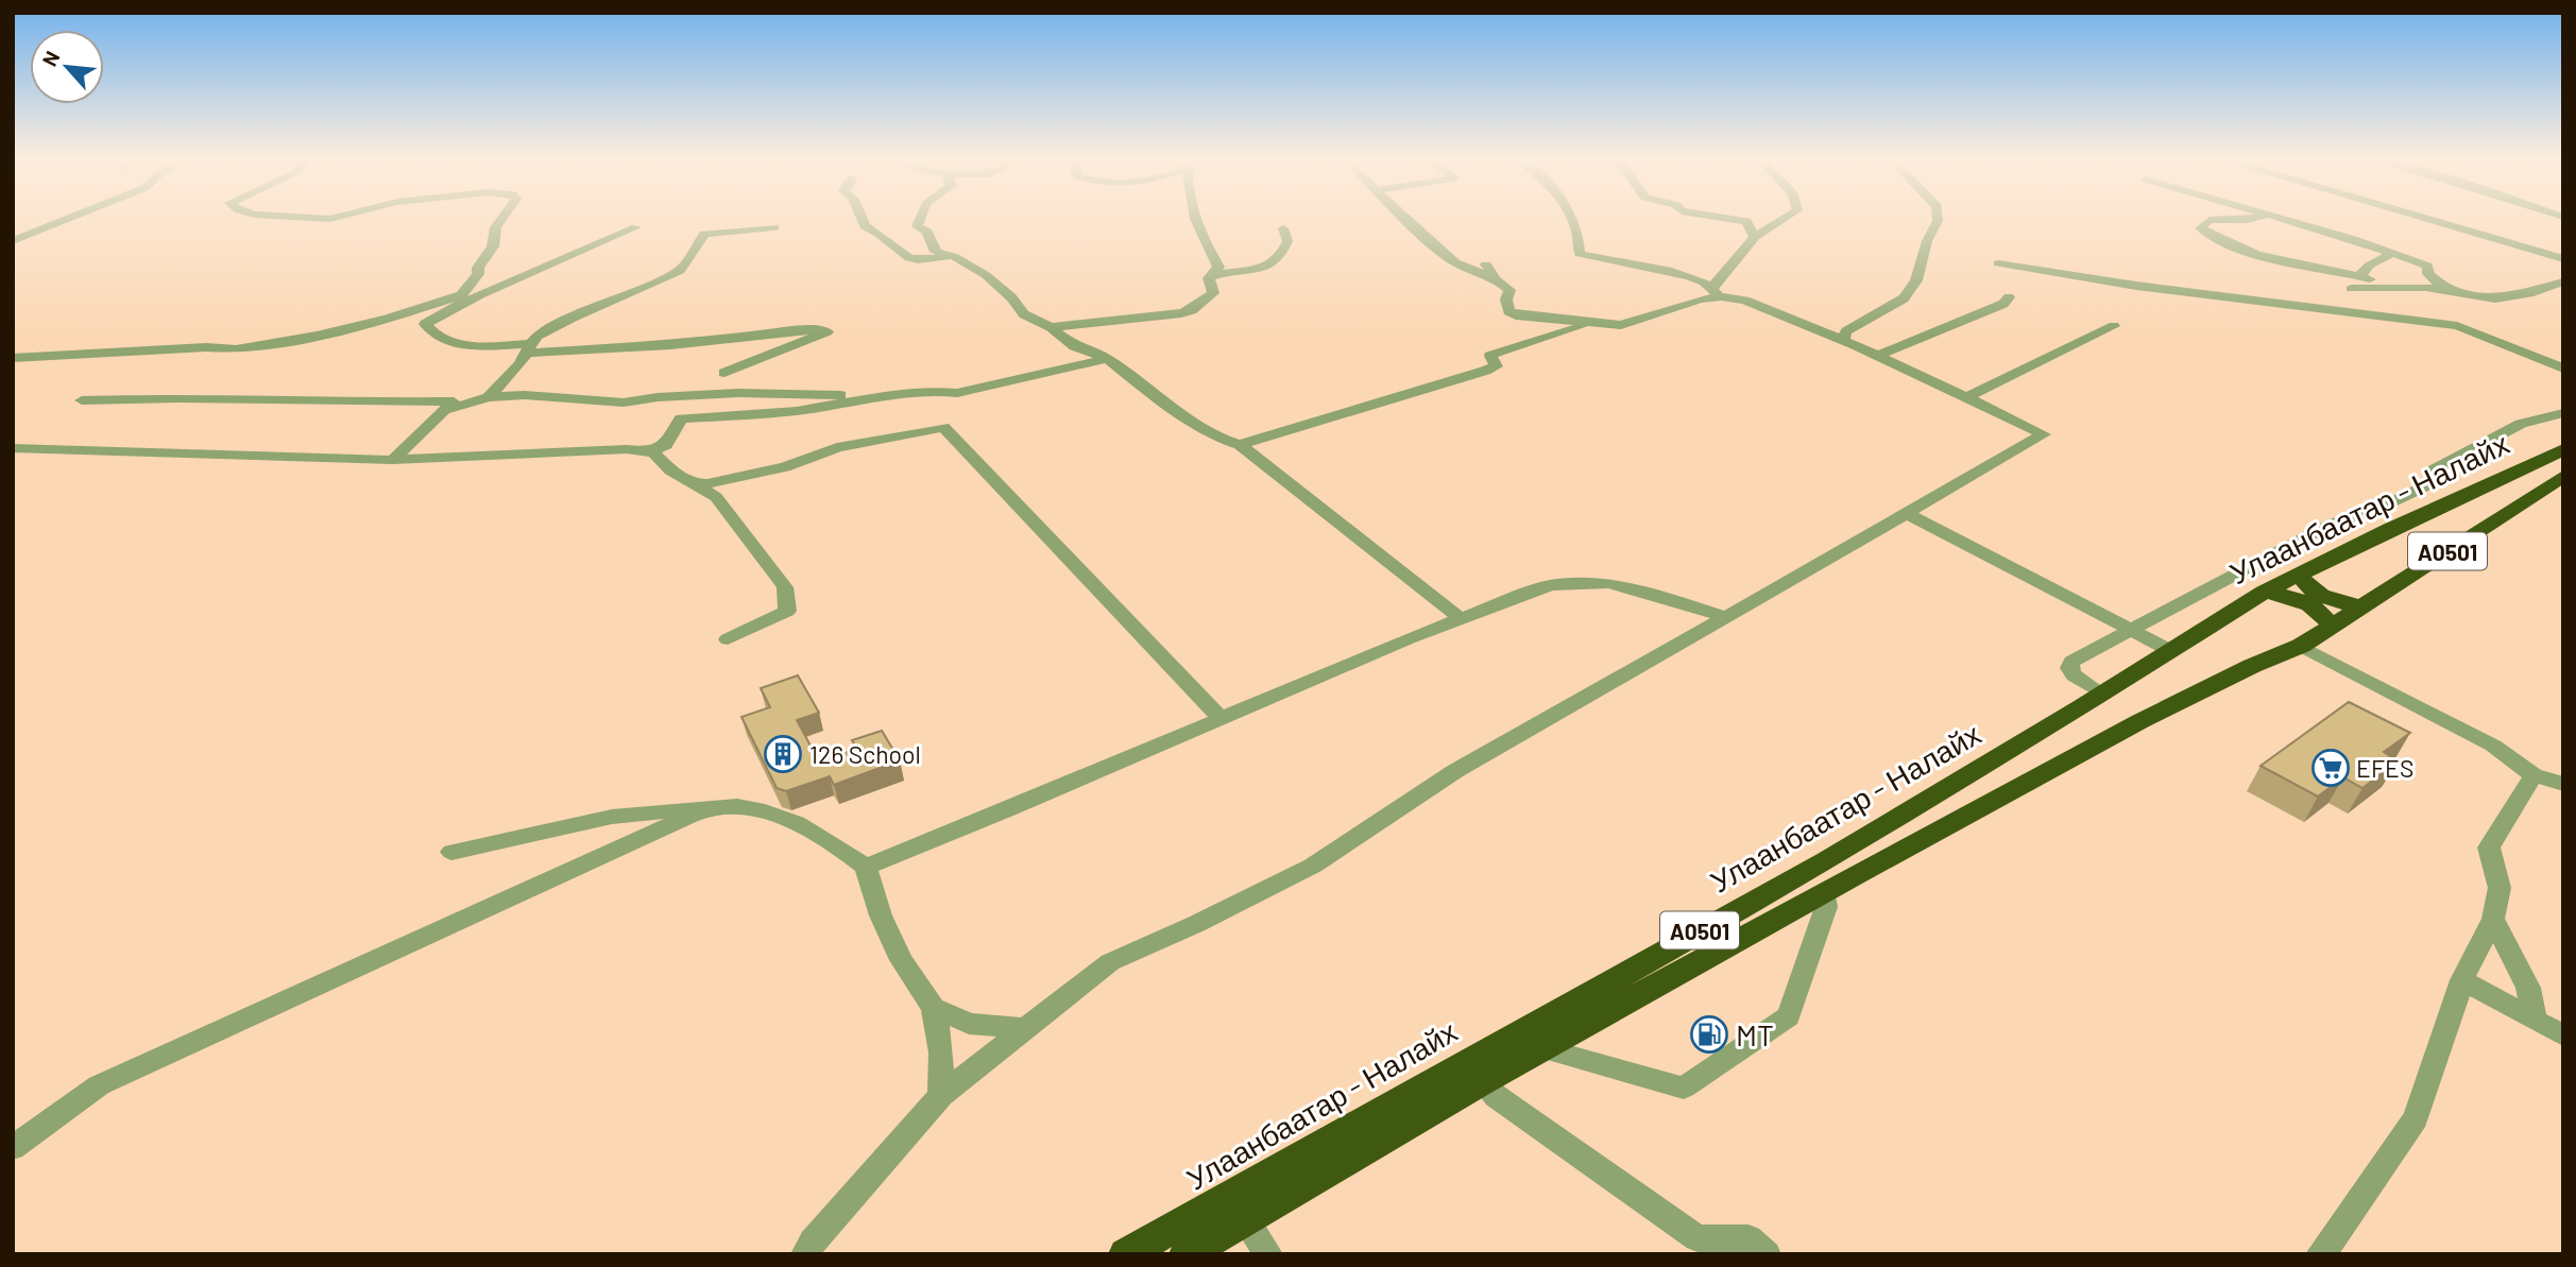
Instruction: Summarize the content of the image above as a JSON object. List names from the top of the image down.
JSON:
{
  "streets": {
    "highway": ["Улаанбаатар - Налайх", "A0501"]
  },
  "places": {
    "building": ["126 School"],
    "supermarket": ["EFES"],
    "fuel station": ["MT"]
  },
  "north": "top left"
}
